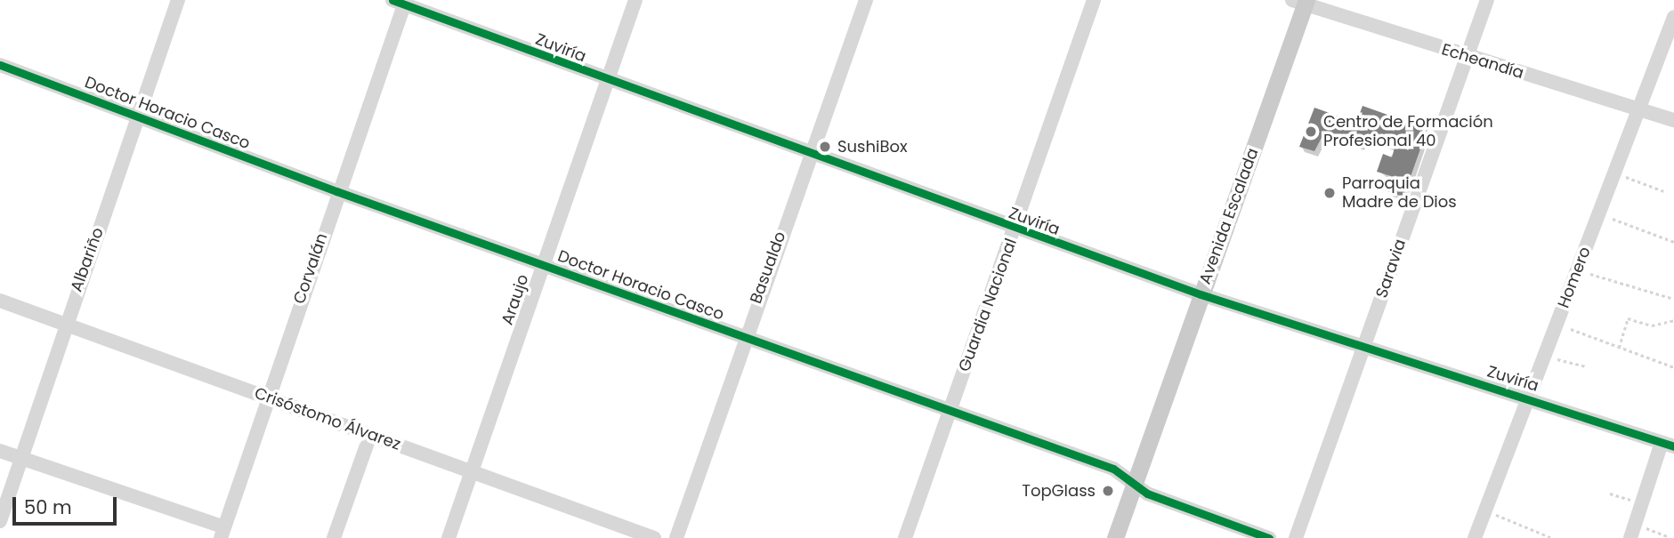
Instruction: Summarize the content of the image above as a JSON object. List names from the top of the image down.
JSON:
{
  "streets": {
    "main road": ["Avenida Escalada"],
    "street": [
      "Zuviría",
      "Echeandía",
      "Doctor Horacio Casco",
      "Albariño",
      "Basualdo",
      "Corvalán",
      "Saravia",
      "Homero",
      "Araujo",
      "Guardia Nacional",
      "Crisóstomo Álvarez"
    ]
  },
  "crossings": [
    ["Zuviría", "Avenida Escalada"],
    ["Zuviría", "Basualdo"],
    ["Zuviría", "Corvalán"],
    ["Zuviría", "Saravia"],
    ["Zuviría", "Homero"],
    ["Zuviría", "Araujo"],
    ["Zuviría", "Guardia Nacional"],
    ["Echeandía", "Avenida Escalada"],
    ["Echeandía", "Saravia"],
    ["Echeandía", "Homero"],
    ["Doctor Horacio Casco", "Avenida Escalada"],
    ["Doctor Horacio Casco", "Albariño"],
    ["Doctor Horacio Casco", "Basualdo"],
    ["Doctor Horacio Casco", "Corvalán"],
    ["Doctor Horacio Casco", "Araujo"],
    ["Doctor Horacio Casco", "Guardia Nacional"],
    ["Albariño", "Crisóstomo Álvarez"],
    ["Corvalán", "Crisóstomo Álvarez"],
    ["Araujo", "Crisóstomo Álvarez"]
  ],
  "places": [
    "Centro de Formación Profesional 40",
    "SushiBox",
    "Parroquia Madre de Dios",
    "TopGlass"
  ],
  "scale_bar": "50 m"
}
